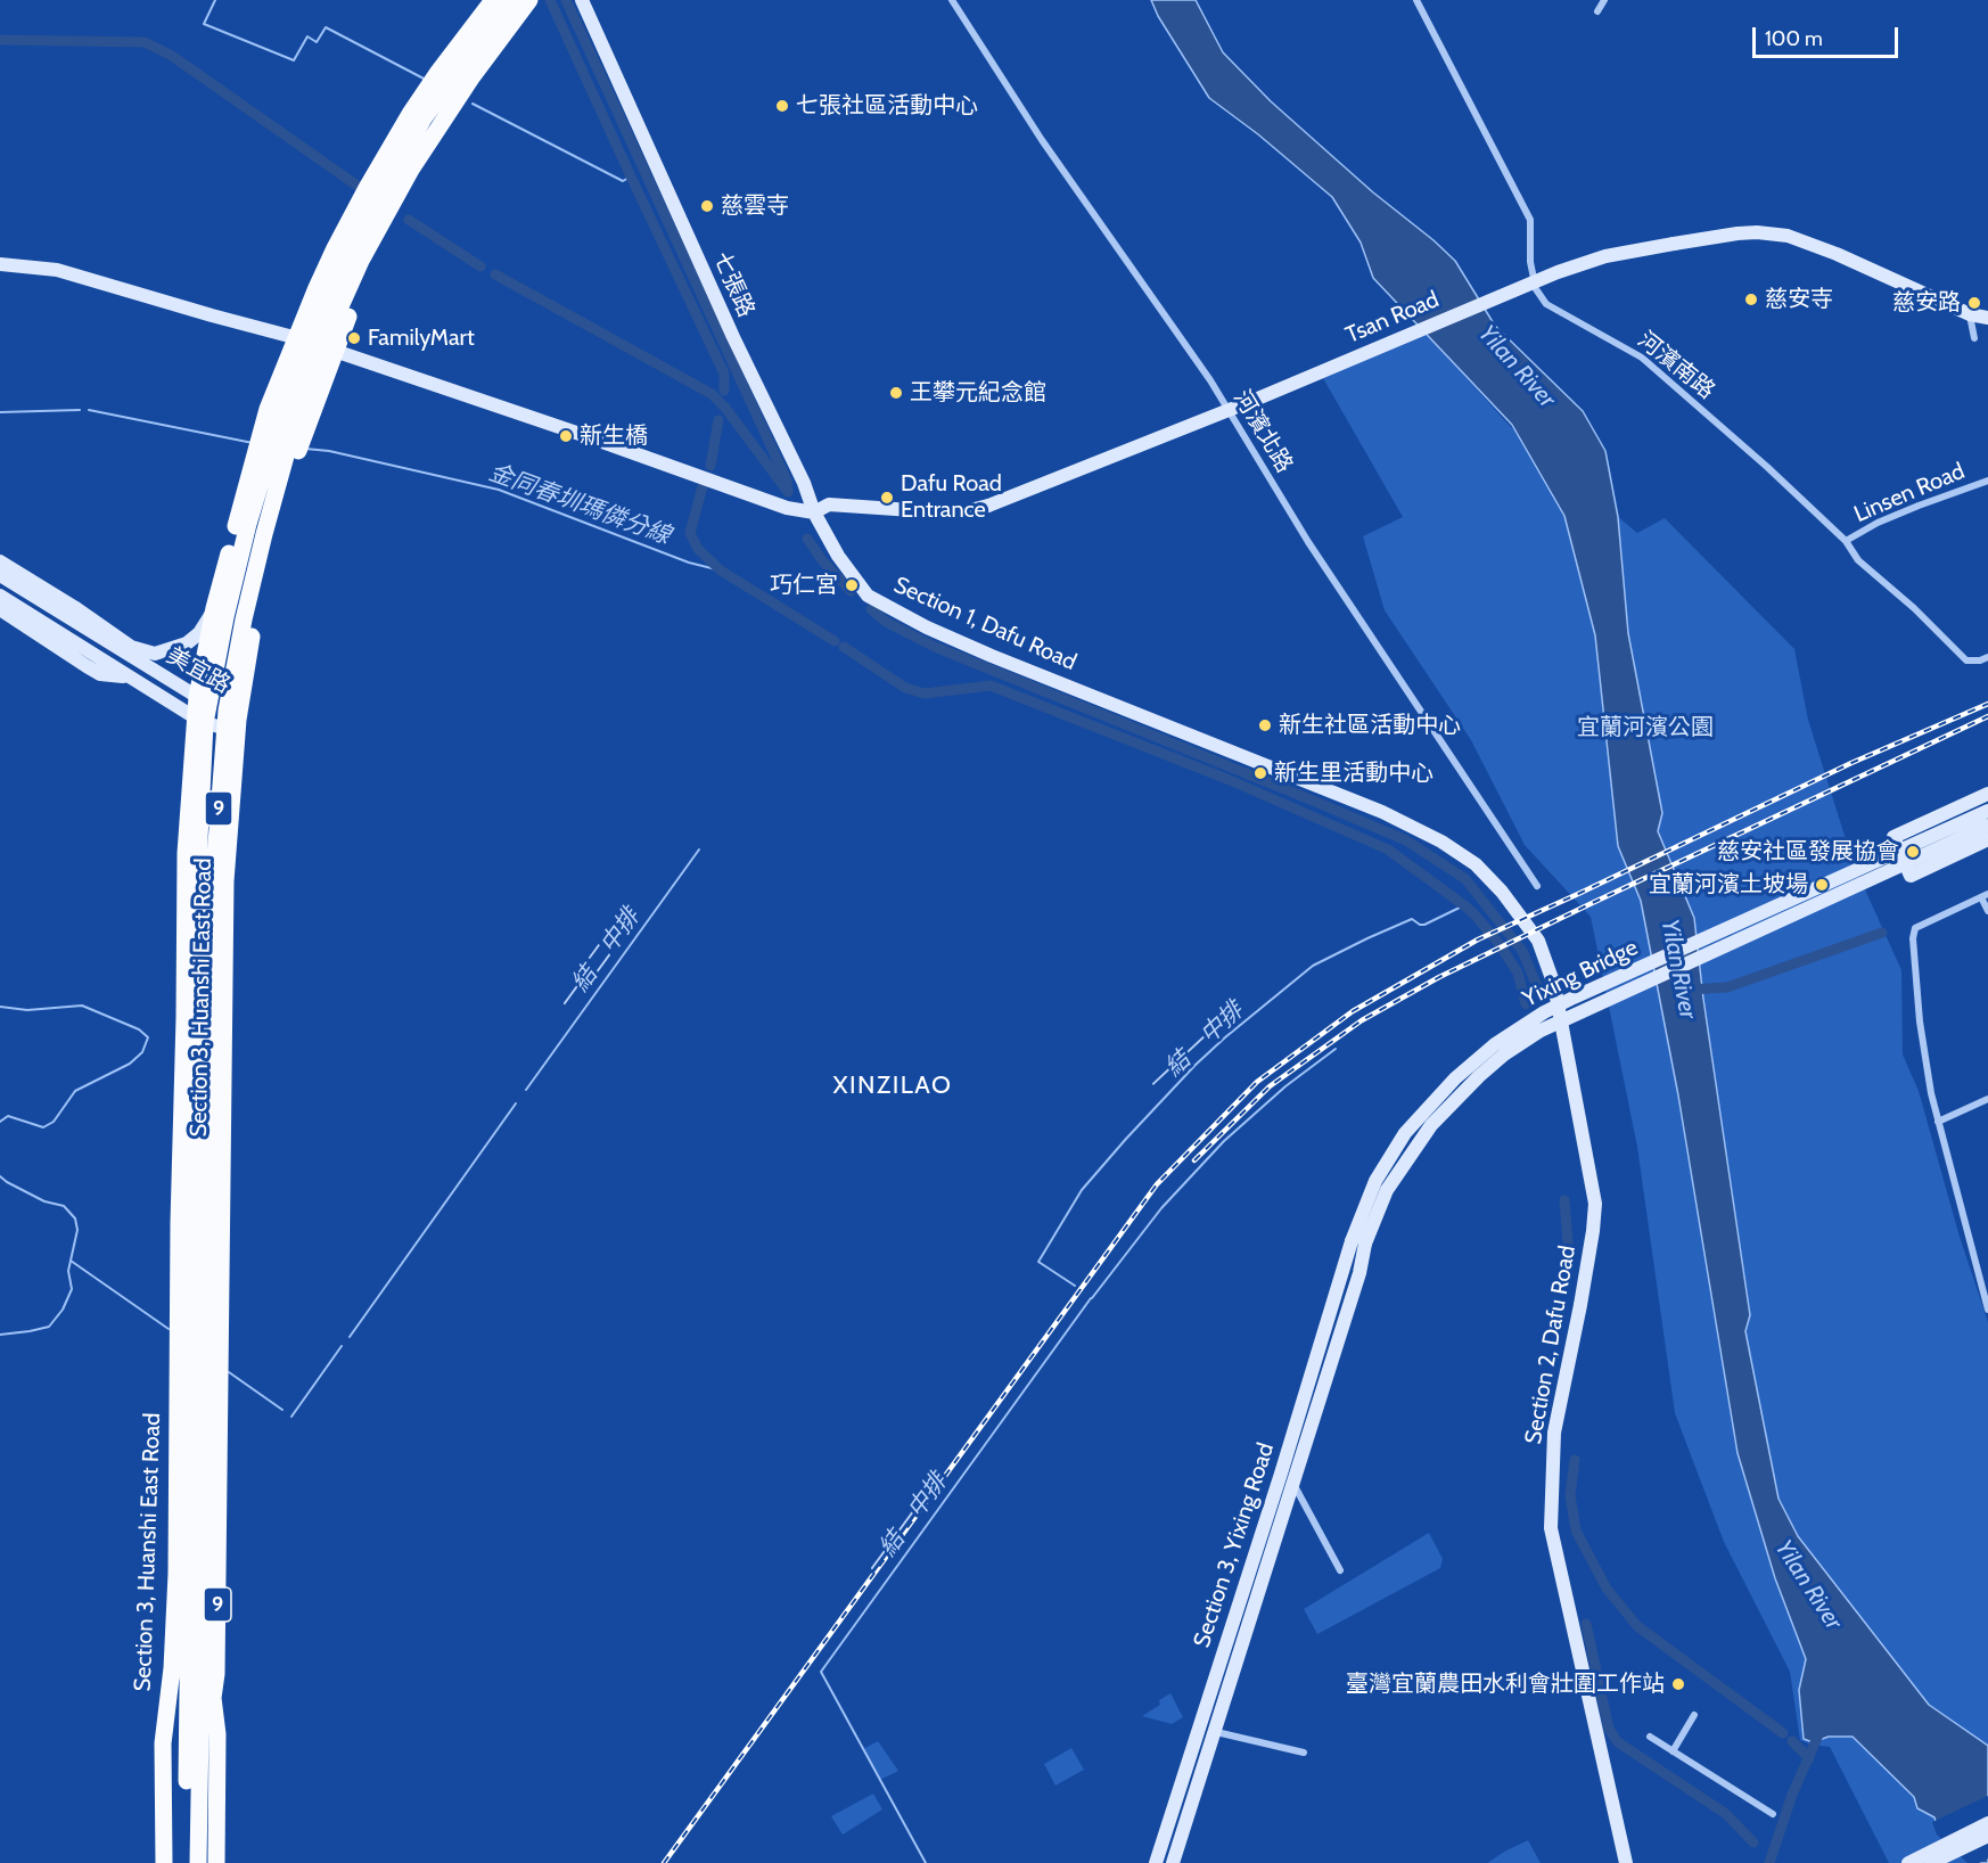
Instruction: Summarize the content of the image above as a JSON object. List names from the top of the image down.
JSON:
{
  "streets": {
    "main road": ["9", "Section 3, Huanshi East Road"],
    "street": [
      "七張路",
      "Tsan Road",
      "河濱南路",
      "河濱北路",
      "Linsen Road",
      "Section 1, Dafu Road",
      "美宜路",
      "Yixing Bridge",
      "Section 2, Dafu Road",
      "Section 3, Yixing Road"
    ]
  },
  "crossings": [
    ["七張路", "Tsan Road"],
    ["七張路", "Section 1, Dafu Road"],
    ["Tsan Road", "Section 1, Dafu Road"],
    ["河濱南路", "Linsen Road"],
    ["Section 1, Dafu Road", "Section 2, Dafu Road"],
    ["美宜路", "Section 3, Huanshi East Road"],
    ["9", "Section 3, Huanshi East Road"],
    ["Yixing Bridge", "Section 3, Yixing Road"]
  ],
  "districts": ["XINZILAO"],
  "water": [
    "Yilan River",
    "金同春圳瑪僯分線",
    "一結二中排",
    "一結一中排"
  ],
  "parks": ["宜蘭河濱公園"],
  "places": [
    "七張社區活動中心",
    "慈雲寺",
    "慈安寺",
    "慈安路",
    "FamilyMart",
    "王攀元紀念館",
    "新生橋",
    "Dafu Road Entrance",
    "巧仁宮",
    "新生社區活動中心",
    "新生里活動中心",
    "慈安社區發展協會",
    "宜蘭河濱土坡場",
    "臺灣宜蘭農田水利會壯圍工作站"
  ],
  "scale_bar": "100 m"
}
